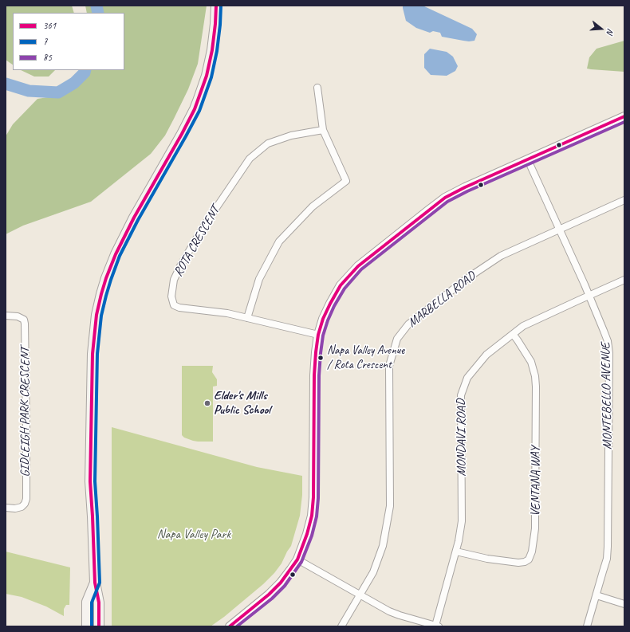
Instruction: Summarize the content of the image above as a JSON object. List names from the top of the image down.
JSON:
{
  "streets": {
    "street": [
      "ROTA CRESCENT",
      "MARBELLA ROAD",
      "MONTEBELLO AVENUE",
      "GIDLEIGH PARK CRESCENT",
      "MONDAVI ROAD",
      "VENTANA WAY"
    ]
  },
  "crossings": [
    ["MARBELLA ROAD", "MONTEBELLO AVENUE"],
    ["MONTEBELLO AVENUE", "MONDAVI ROAD"],
    ["MONDAVI ROAD", "VENTANA WAY"]
  ],
  "parks": ["Napa Valley Park"],
  "places": ["Napa Valley Avenue / Rota Crescent", "Elder's Mills Public School"],
  "lines": ["transit line 361", "transit line 7", "transit line 85"],
  "legend": ["361", "7", "85"],
  "north": "right"
}
